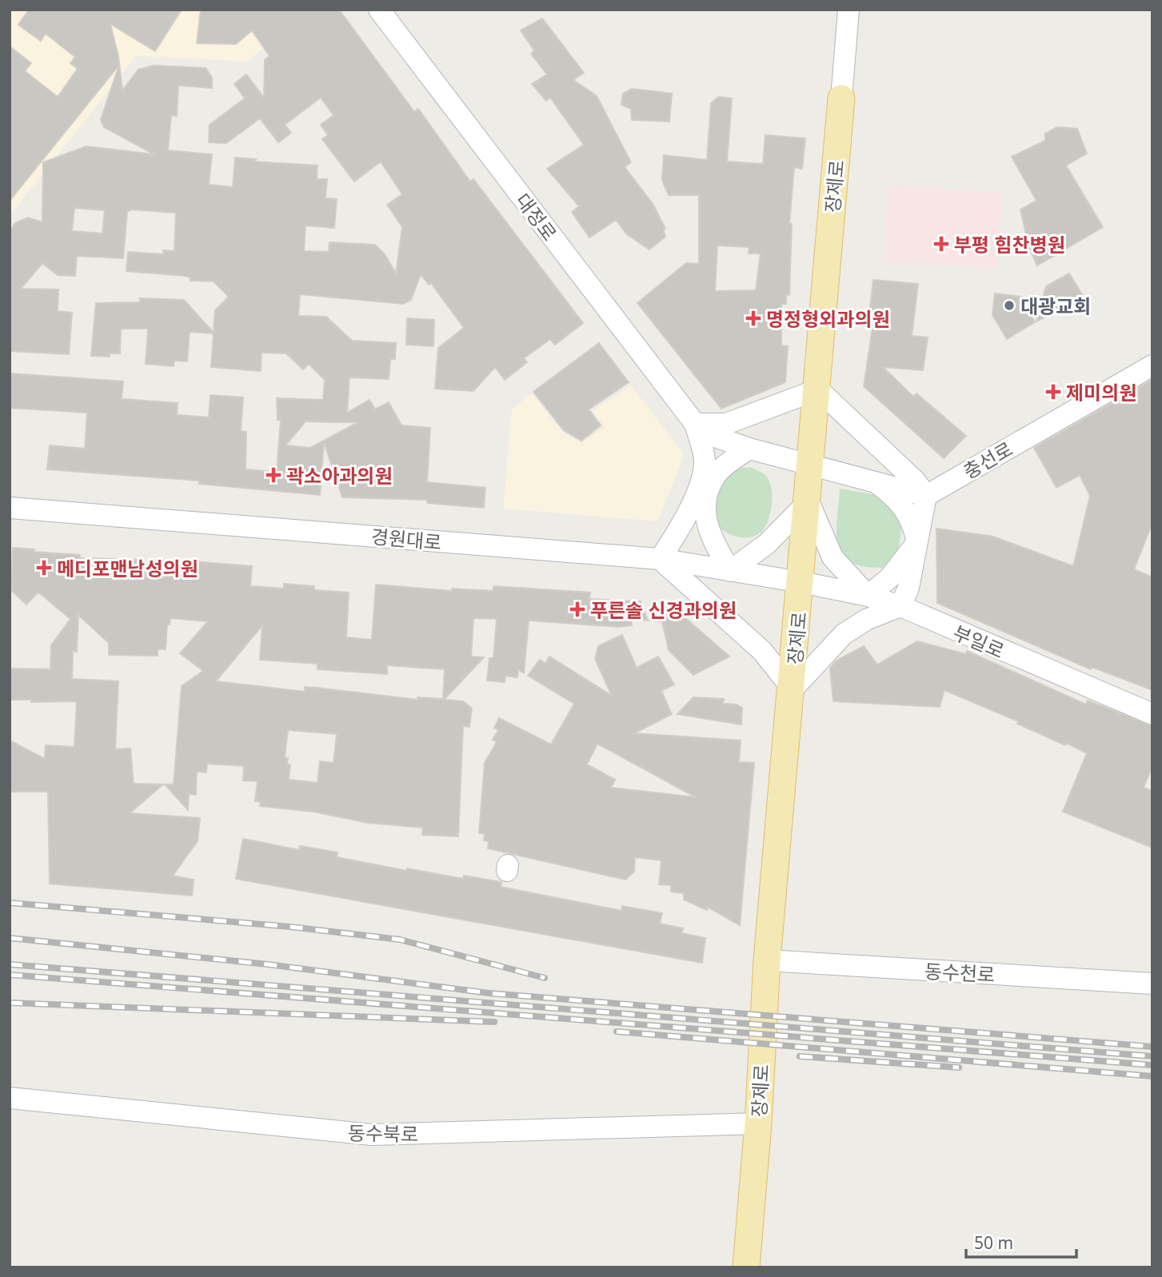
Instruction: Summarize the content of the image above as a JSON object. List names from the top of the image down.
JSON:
{
  "streets": {
    "main road": ["장제로"],
    "street": [
      "대정로",
      "충선로",
      "경원대로",
      "부일로",
      "동수천로",
      "동수북로"
    ]
  },
  "crossings": [
    ["장제로", "경원대로"],
    ["장제로", "부일로"],
    ["장제로", "동수천로"],
    ["장제로", "동수북로"],
    ["경원대로", "부일로"]
  ],
  "places": {
    "health": [
      "부평 힘찬병원",
      "명정형외과의원",
      "제미의원",
      "곽소아과의원",
      "메디포맨남성의원",
      "푸른솔 신경과의원"
    ],
    "other": ["대광교회"]
  },
  "scale_bar": "50 m"
}
